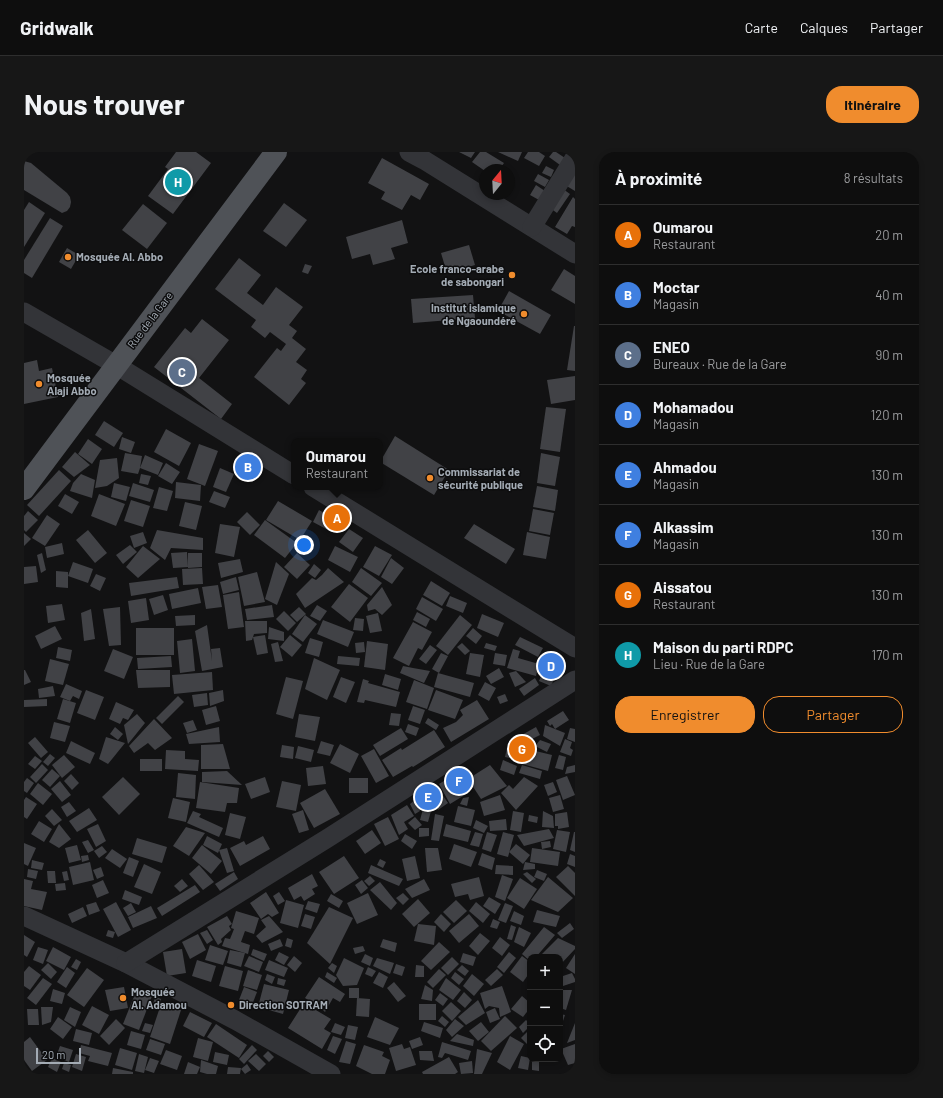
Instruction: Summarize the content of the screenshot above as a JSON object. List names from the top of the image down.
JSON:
{
  "streets": {
    "main road": ["Rue de la Gare"]
  },
  "places": [
    "Mosquée Al. Abbo",
    "Ecole franco-arabe de sabongari",
    "Institut islamique de Ngaoundéré",
    "Mosquée Alaji Abbo",
    "Commissariat de sécurité publique",
    "Mosquée Al. Adamou",
    "Direction SOTRAM"
  ],
  "scale_bar": "20 m",
  "north": "top",
  "page": {
    "header": "Gridwalk",
    "nav": ["Carte", "Calques", "Partager"],
    "buttons": [
      "Itinéraire",
      ["Enregistrer", "Partager"]
    ],
    "title": "Nous trouver",
    "heading": ["À proximité", "8 résultats"],
    "pins": [
      "H",
      "C",
      "B",
      "A",
      "D",
      "G",
      "F",
      "E"
    ],
    "list": [
      {
        "mark": "A",
        "name": "Oumarou",
        "note": "Restaurant",
        "value": "20 m"
      },
      {
        "mark": "B",
        "name": "Moctar",
        "note": "Magasin",
        "value": "40 m"
      },
      {
        "mark": "C",
        "name": "ENEO",
        "note": "Bureaux · Rue de la Gare",
        "value": "90 m"
      },
      {
        "mark": "D",
        "name": "Mohamadou",
        "note": "Magasin",
        "value": "120 m"
      },
      {
        "mark": "E",
        "name": "Ahmadou",
        "note": "Magasin",
        "value": "130 m"
      },
      {
        "mark": "F",
        "name": "Alkassim",
        "note": "Magasin",
        "value": "130 m"
      },
      {
        "mark": "G",
        "name": "Aissatou",
        "note": "Restaurant",
        "value": "130 m"
      },
      {
        "mark": "H",
        "name": "Maison du parti RDPC",
        "note": "Lieu · Rue de la Gare",
        "value": "170 m"
      }
    ],
    "popup": ["Oumarou", "Restaurant"],
    "map_buttons": ["+", "−"],
    "scale": "20 m"
  }
}
